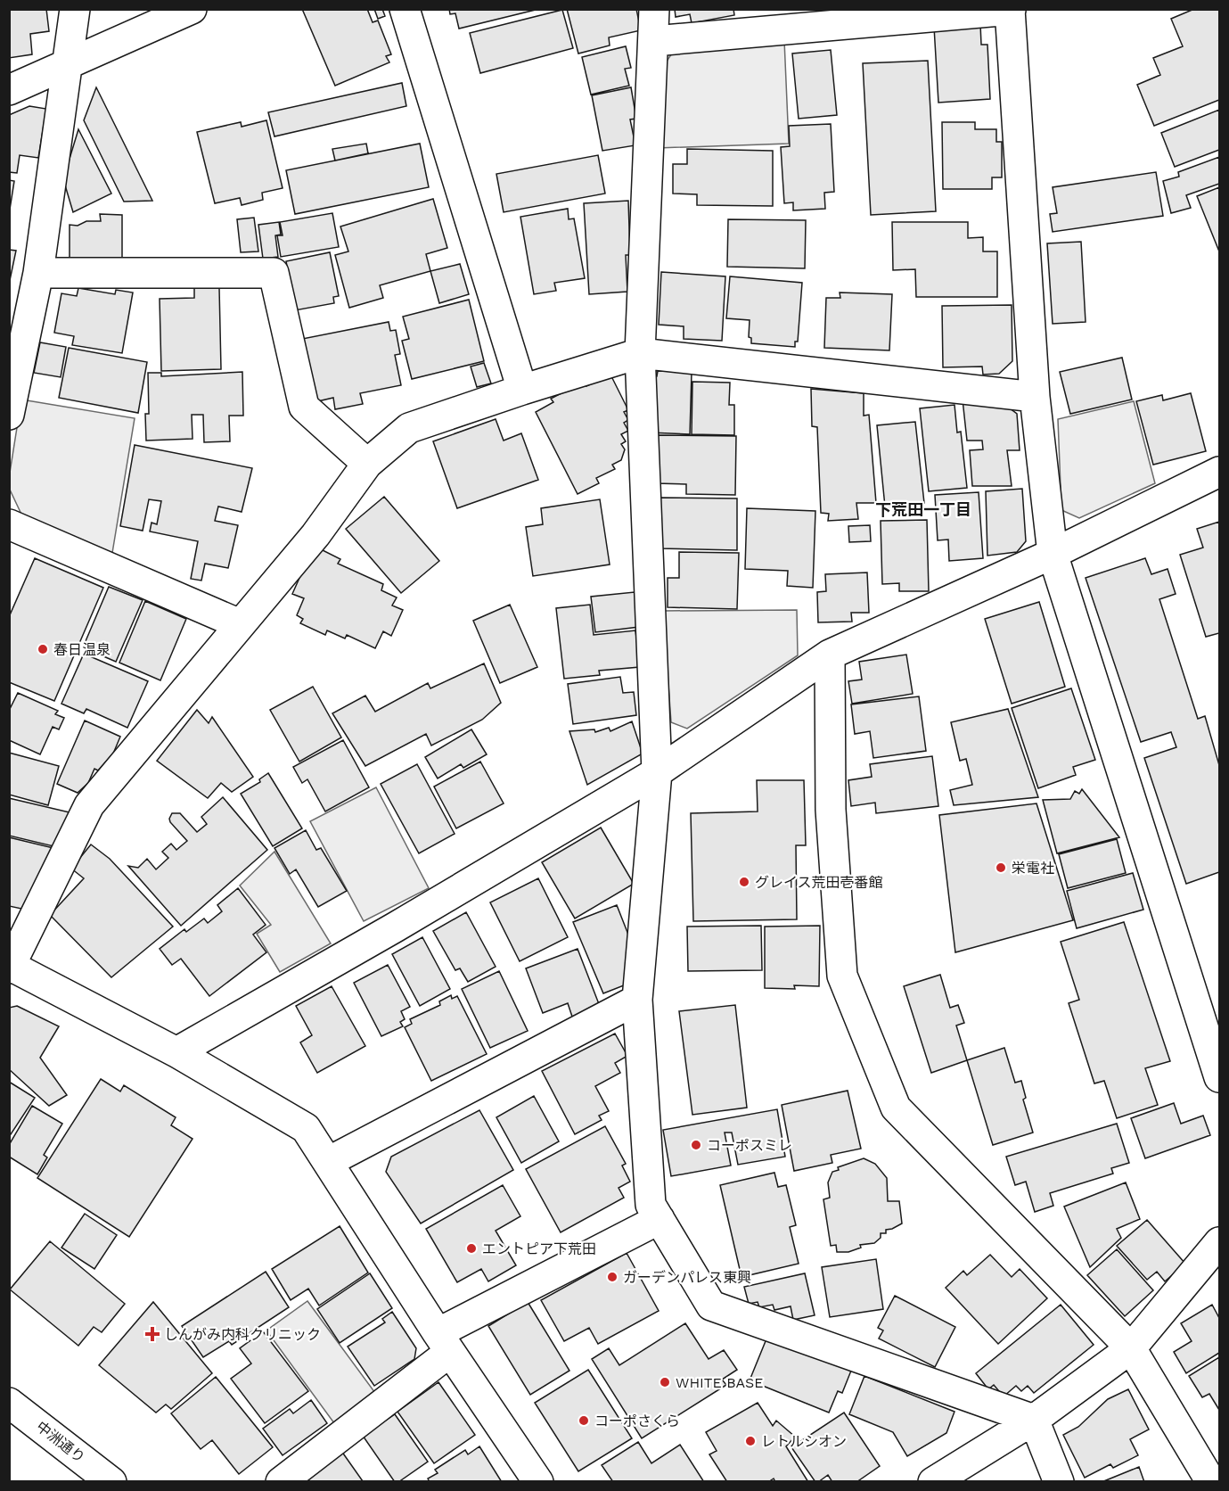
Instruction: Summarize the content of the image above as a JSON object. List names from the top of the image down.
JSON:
{
  "streets": {
    "street": ["中洲通り"]
  },
  "districts": ["下荒田一丁目"],
  "places": {
    "other": [
      "春日温泉",
      "栄電社",
      "グレイス荒田壱番館",
      "コーポスミレ",
      "エントピア下荒田",
      "ガーデンパレス東興",
      "WHITE BASE",
      "コーポさくら",
      "レトルシオン"
    ],
    "health": ["しんがみ内科クリニック"]
  }
}
